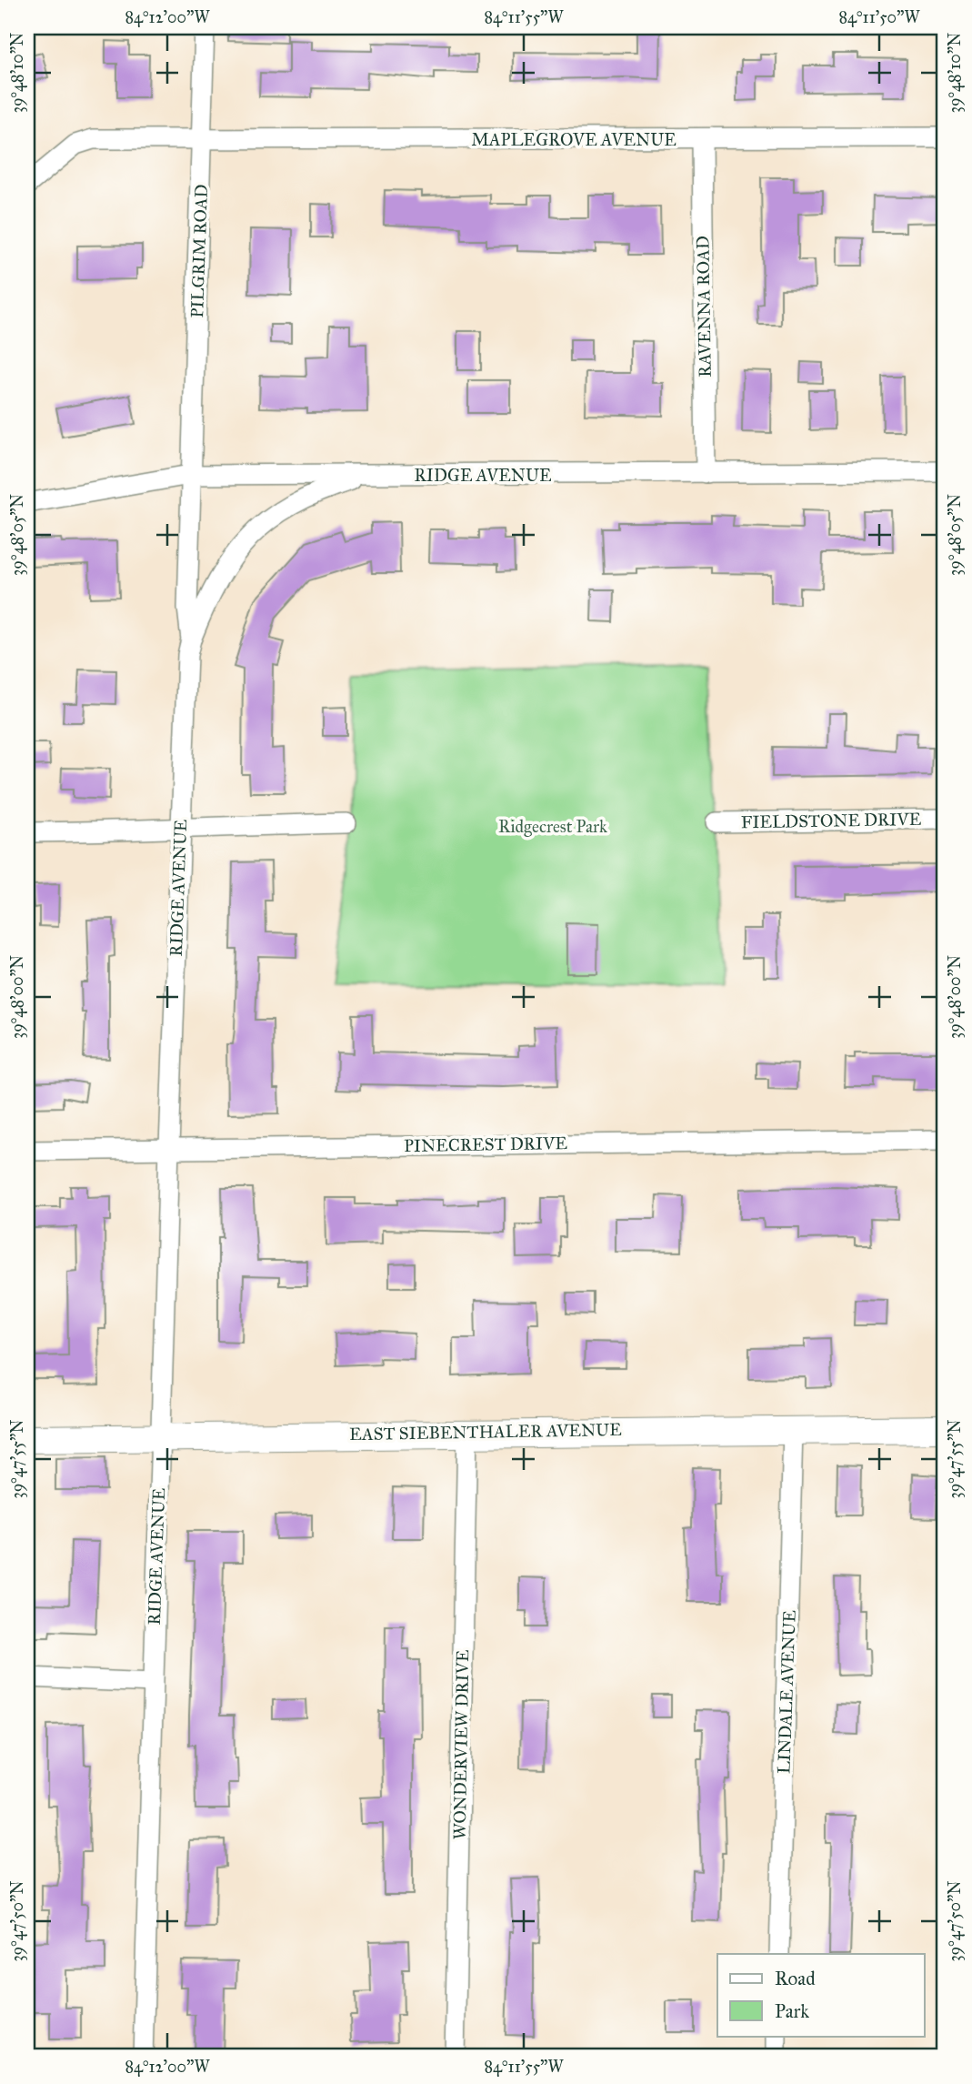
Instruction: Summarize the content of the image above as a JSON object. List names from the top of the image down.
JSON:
{
  "streets": {
    "main road": ["EAST SIEBENTHALER AVENUE"],
    "street": [
      "MAPLEGROVE AVENUE",
      "PILGRIM ROAD",
      "RAVENNA ROAD",
      "RIDGE AVENUE",
      "FIELDSTONE DRIVE",
      "PINECREST DRIVE",
      "LINDALE AVENUE",
      "WONDERVIEW DRIVE"
    ]
  },
  "crossings": [
    ["MAPLEGROVE AVENUE", "PILGRIM ROAD"],
    ["MAPLEGROVE AVENUE", "RAVENNA ROAD"],
    ["PILGRIM ROAD", "RIDGE AVENUE"],
    ["RAVENNA ROAD", "RIDGE AVENUE"],
    ["RIDGE AVENUE", "PINECREST DRIVE"],
    ["RIDGE AVENUE", "EAST SIEBENTHALER AVENUE"],
    ["EAST SIEBENTHALER AVENUE", "LINDALE AVENUE"],
    ["EAST SIEBENTHALER AVENUE", "WONDERVIEW DRIVE"]
  ],
  "parks": ["Ridgecrest Park"],
  "legend": ["Road", "Park"],
  "coordinates": [
    "84°12'00\"W",
    "84°11'55\"W",
    "84°11'50\"W",
    "39°48'10\"N",
    "39°48'05\"N",
    "39°48'00\"N",
    "39°47'55\"N",
    "39°47'50\"N"
  ]
}
